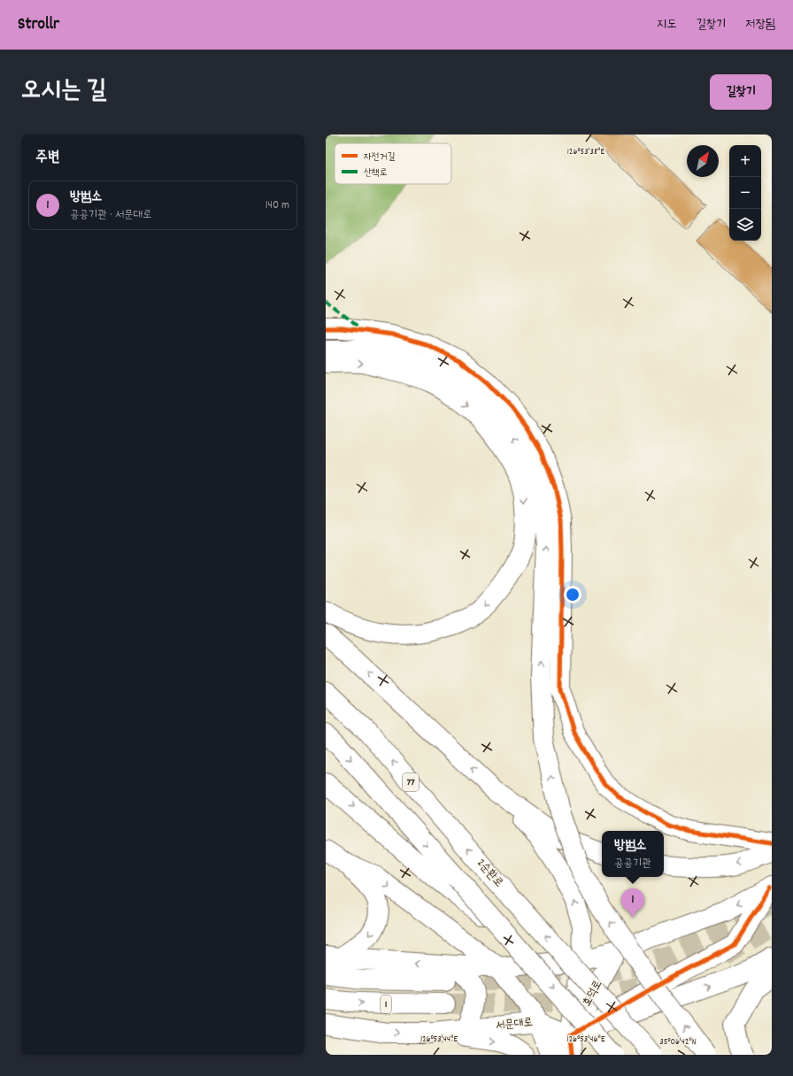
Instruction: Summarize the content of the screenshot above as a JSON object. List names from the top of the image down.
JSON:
{
  "streets": {
    "main road": [
      "77",
      "2순환로",
      "효덕로",
      "1",
      "서문대로"
    ]
  },
  "crossings": [
    ["효덕로", "서문대로"]
  ],
  "legend": ["자전거길", "산책로"],
  "north": "top right",
  "page": {
    "header": "Strollr",
    "nav": ["지도", "길찾기", "저장됨"],
    "title": "오시는 길",
    "buttons": "길찾기",
    "heading": "주변",
    "map_buttons": ["+", "−"],
    "list": [
      {
        "mark": "1",
        "name": "방범소",
        "note": "공공기관 · 서문대로",
        "value": "140 m"
      }
    ],
    "popup": ["방범소", "공공기관"],
    "pins": "1"
  },
  "coordinates": [
    "126°53'38\"E",
    "126°53'44\"E",
    "126°53'46\"E",
    "35°06'42\"N"
  ]
}
